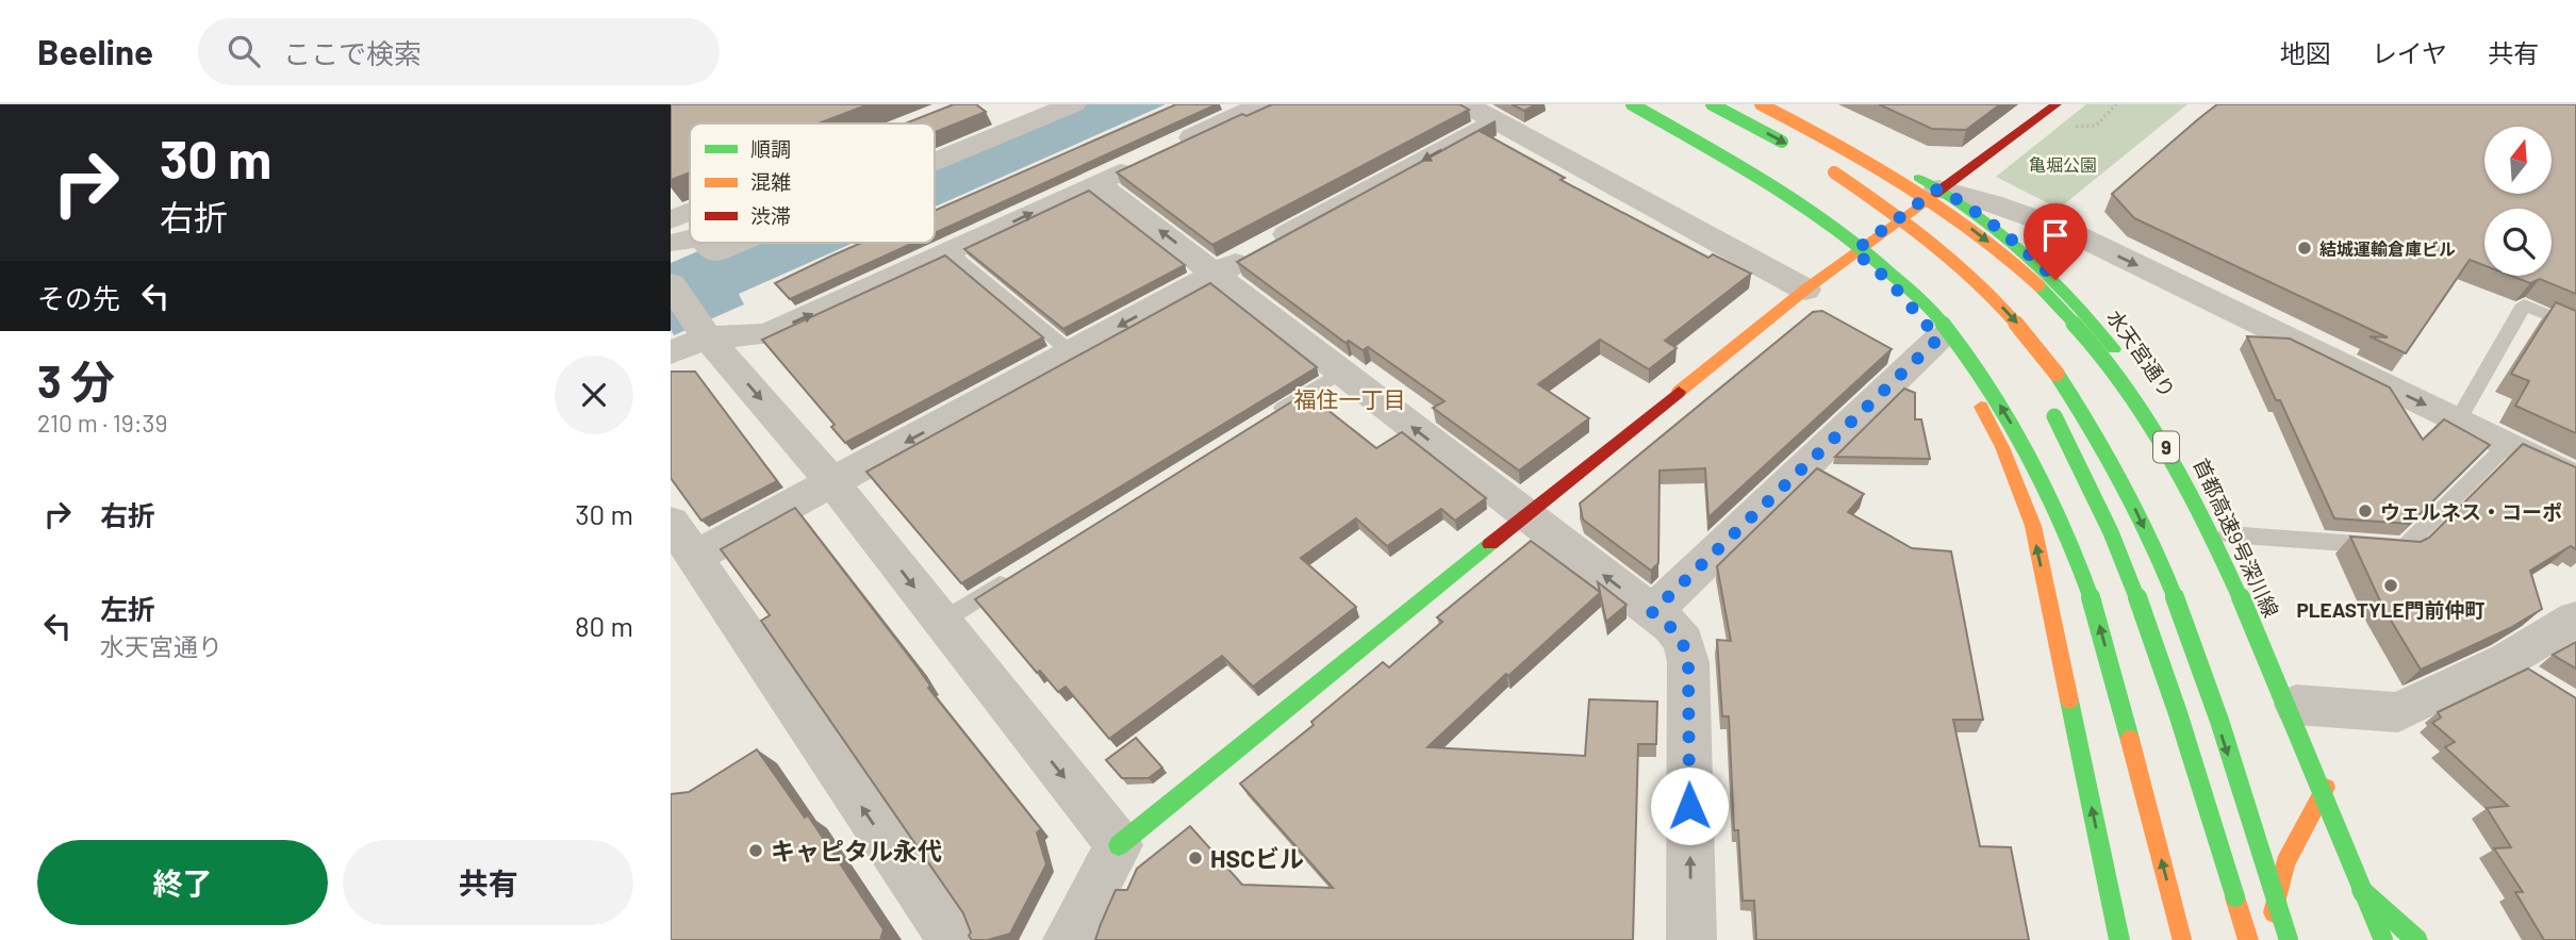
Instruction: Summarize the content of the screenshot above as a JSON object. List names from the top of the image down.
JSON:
{
  "streets": {
    "main road": ["水天宮通り", "9", "首都高速9号深川線"]
  },
  "crossings": [
    ["水天宮通り", "首都高速9号深川線"]
  ],
  "districts": ["福住一丁目"],
  "parks": ["亀堀公園"],
  "places": [
    "結城運輸倉庫ビル",
    "ウェルネス・コーポ",
    "PLEASTYLE門前仲町",
    "キャピタル永代",
    "HSCビル"
  ],
  "legend": ["順調", "混雑", "渋滞"],
  "north": "top",
  "page": {
    "header": "Beeline",
    "search": "ここで検索",
    "nav": ["地図", "レイヤ", "共有"],
    "turn": ["30 m", "右折"],
    "then": "その先",
    "heading": ["3 分", "210 m · 19:39"],
    "list": [
      {
        "name": "右折",
        "value": "30 m"
      },
      {
        "name": "左折",
        "note": "水天宮通り",
        "value": "80 m"
      }
    ],
    "buttons": ["終了", "共有"]
  }
}
